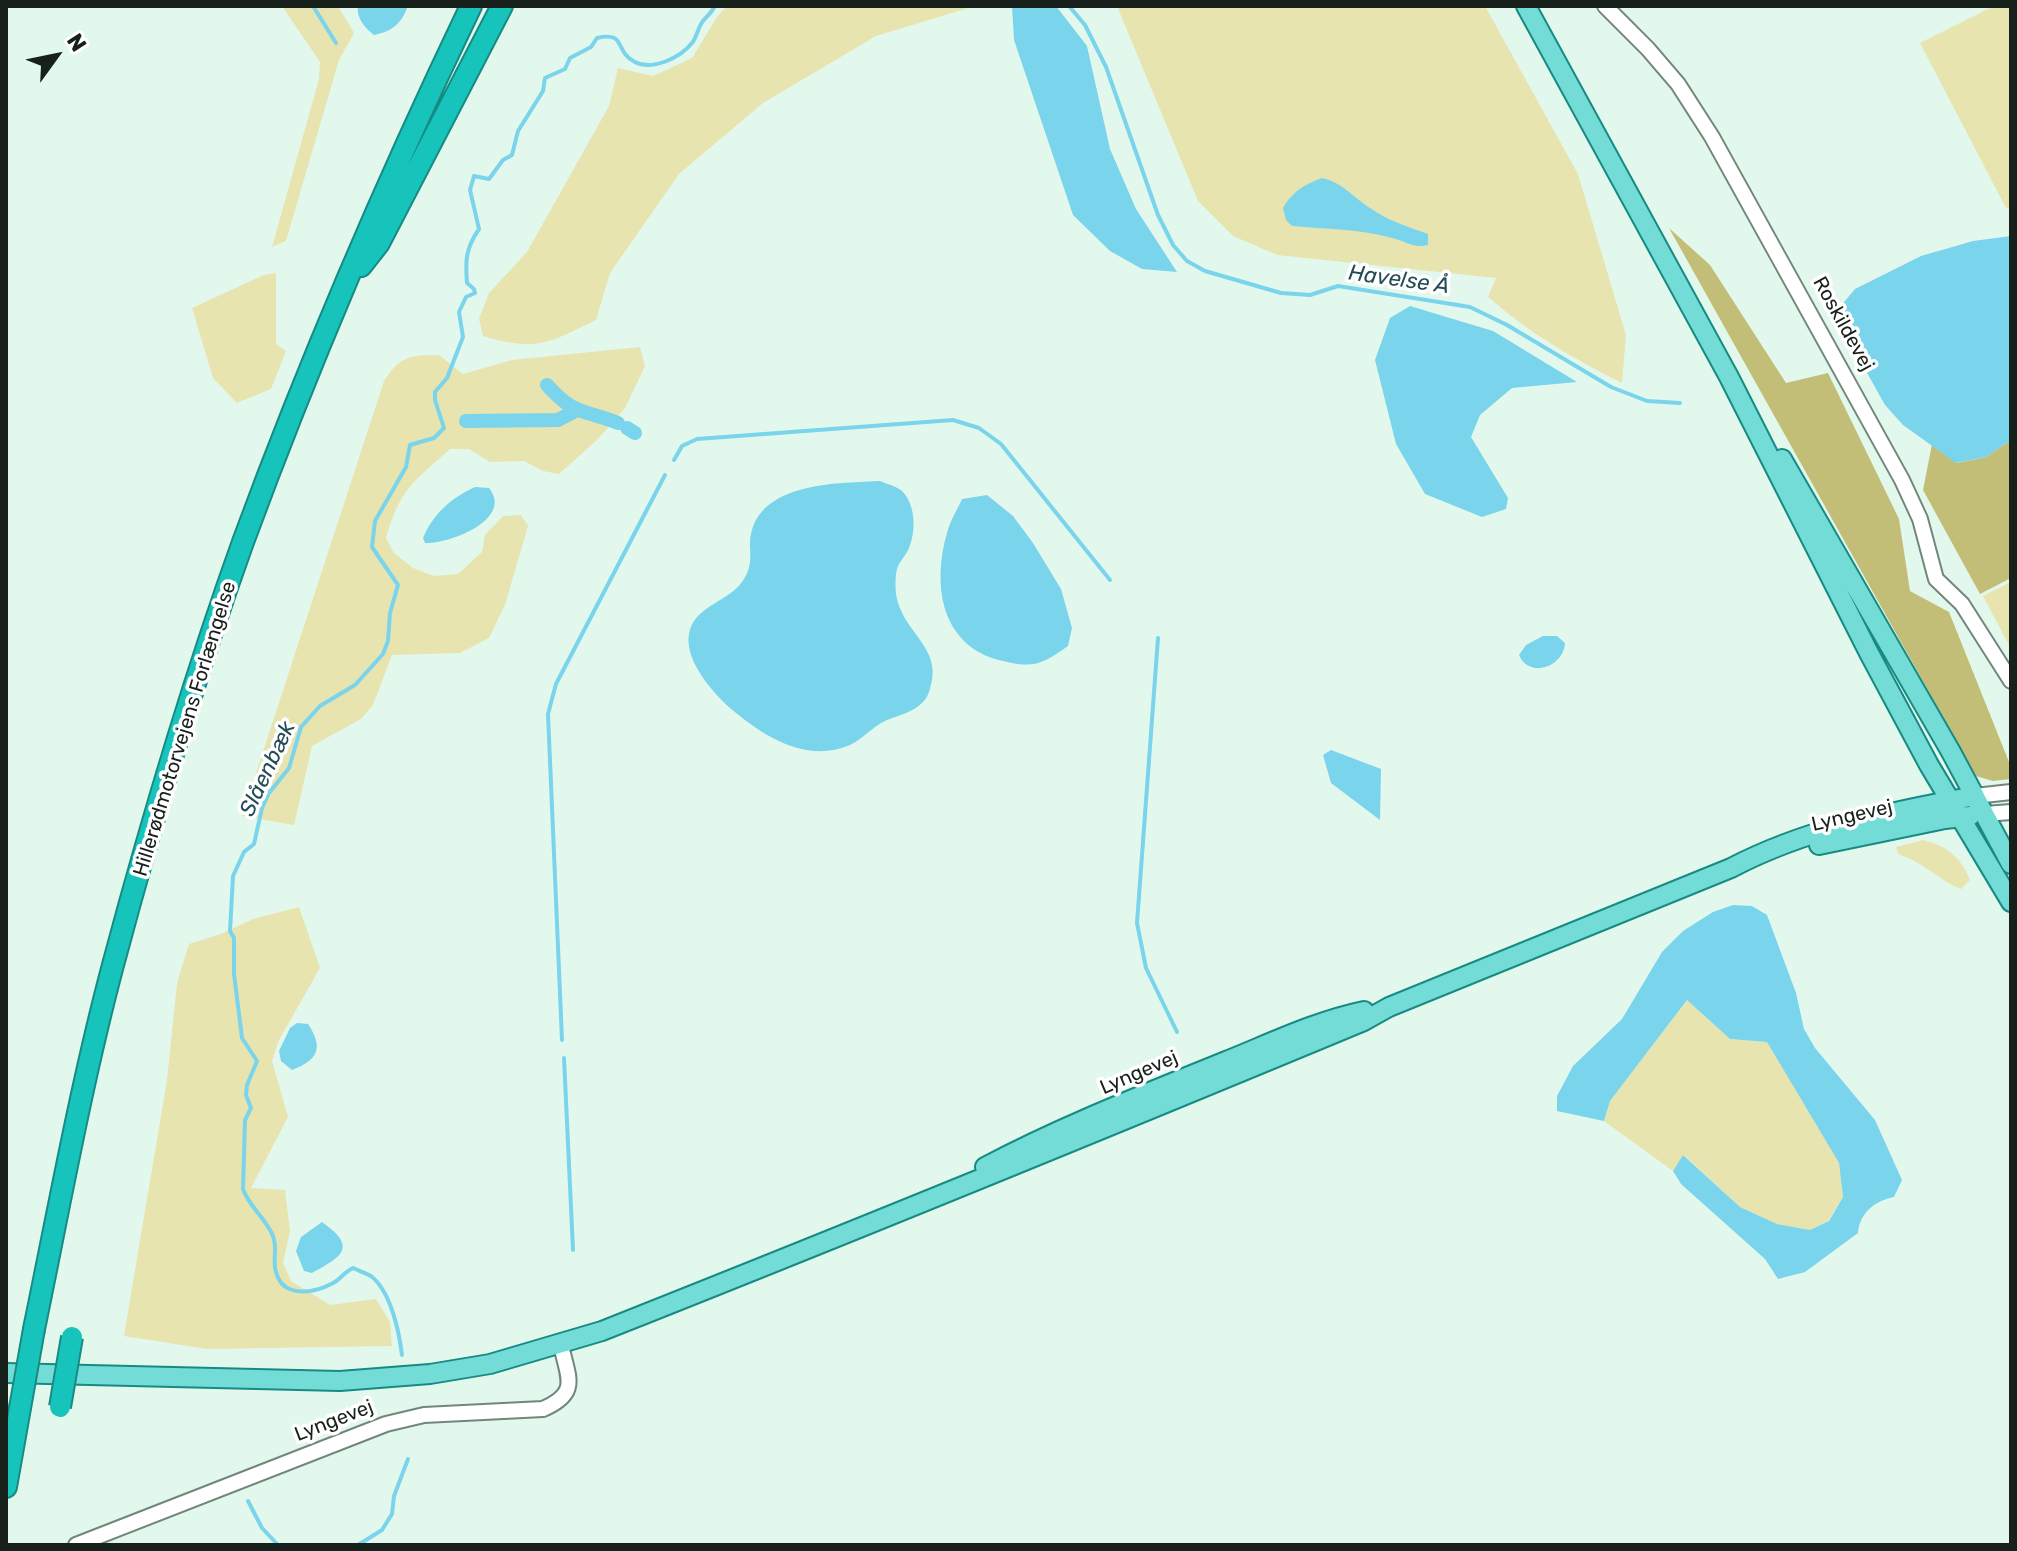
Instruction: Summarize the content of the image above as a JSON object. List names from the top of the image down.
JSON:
{
  "streets": {
    "highway": ["Hillerødmotorvejens Forlængelse"],
    "main road": ["Lyngevej"],
    "street": ["Roskildevej"]
  },
  "water": ["Havelse Å", "Slåenbæk"],
  "north": "top right"
}
